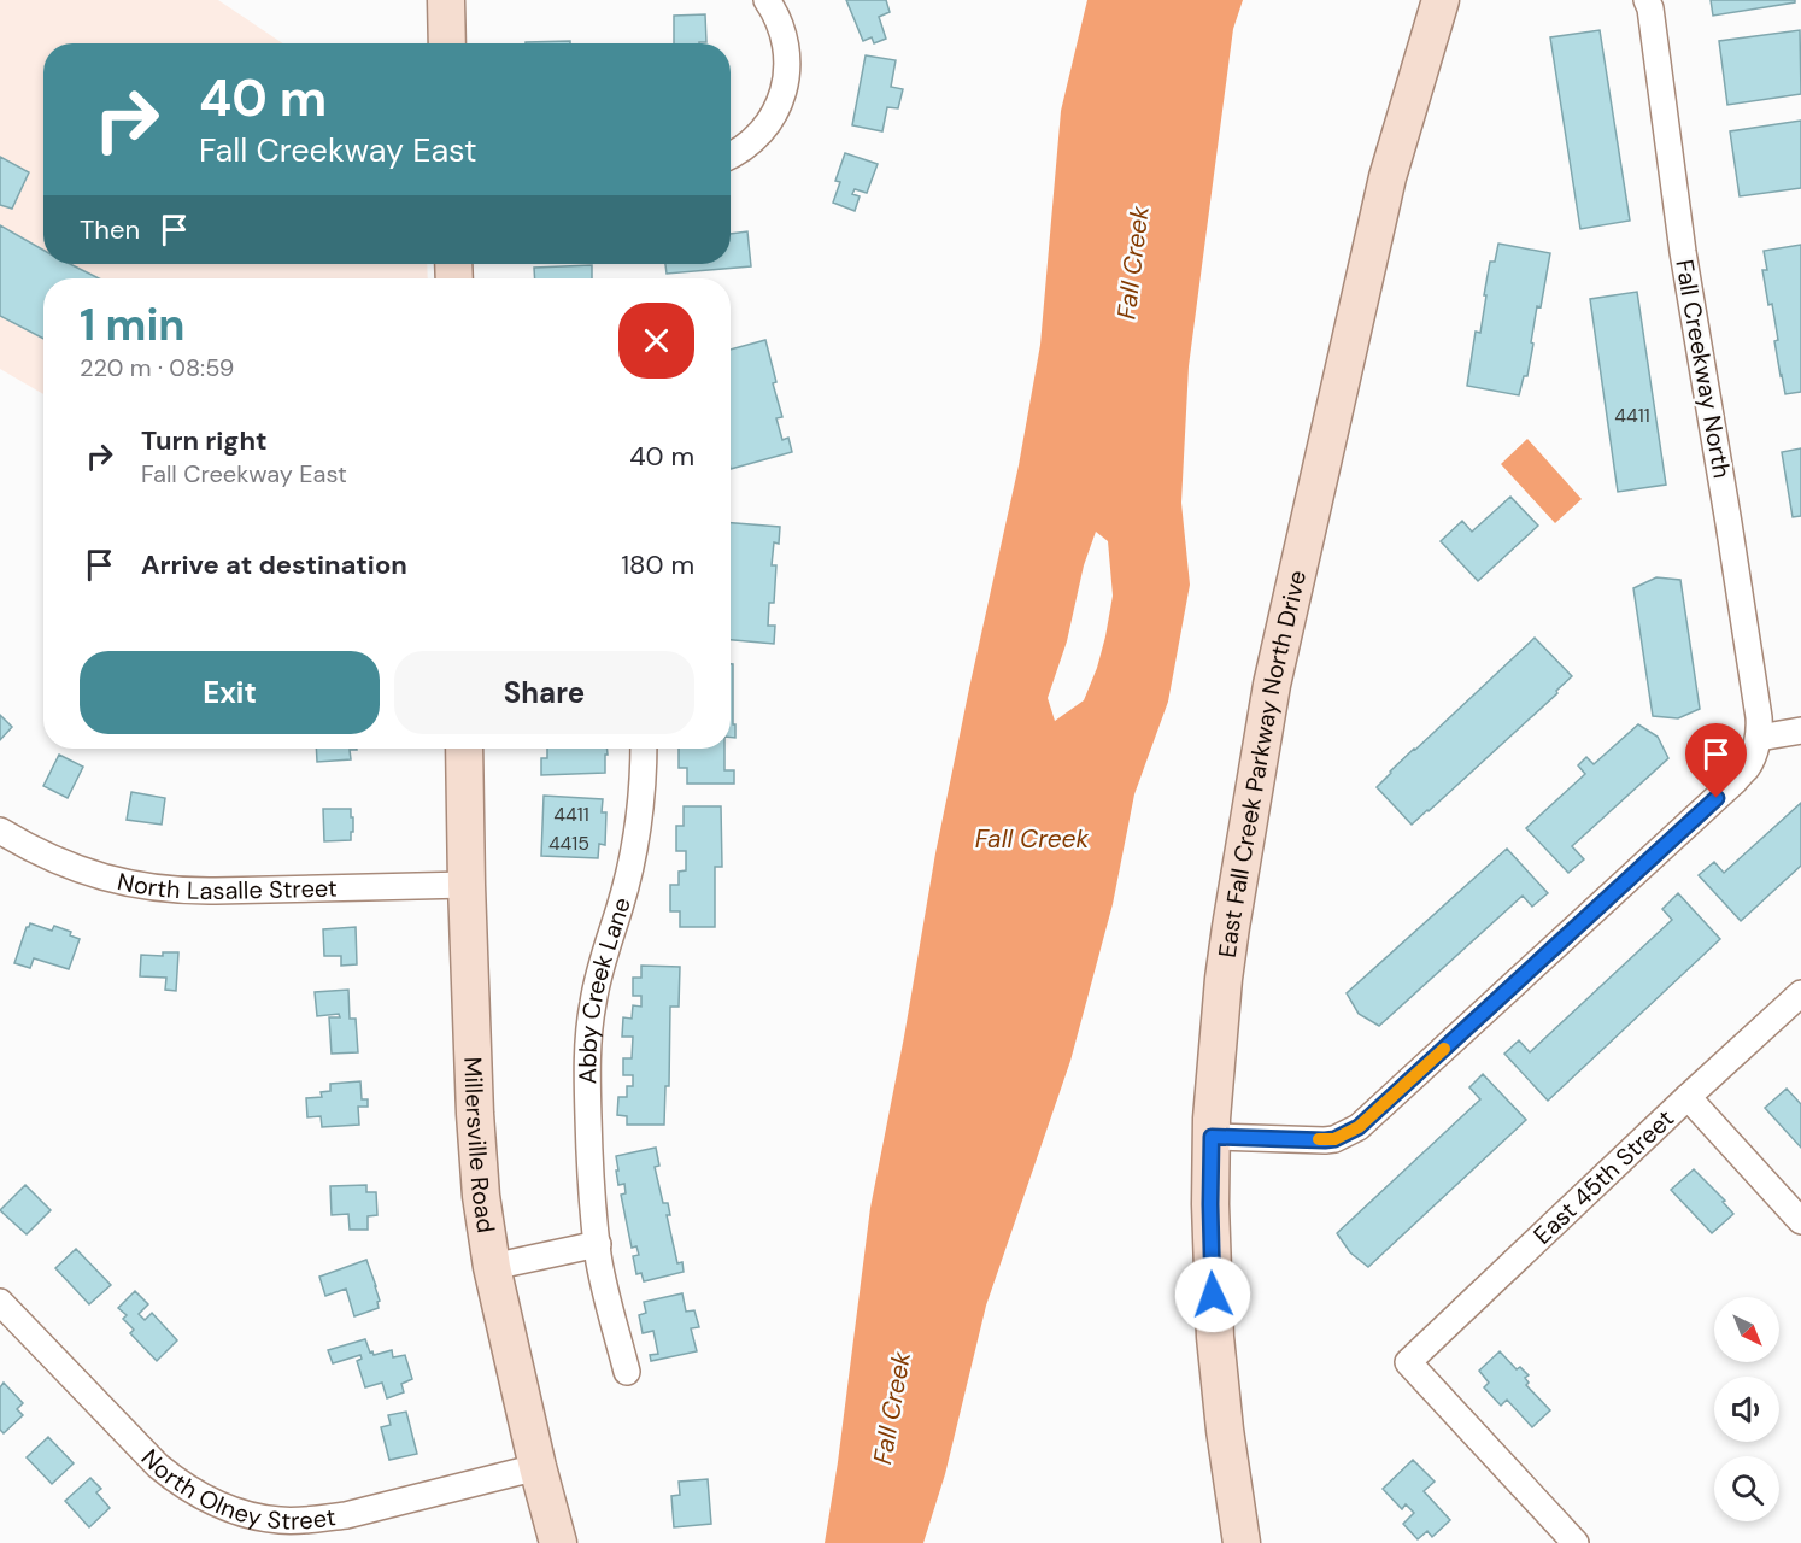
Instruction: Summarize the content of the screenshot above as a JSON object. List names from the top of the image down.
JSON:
{
  "streets": {
    "main road": ["East Fall Creek Parkway North Drive", "Millersville Road"],
    "street": [
      "Fall Creekway North",
      "North Lasalle Street",
      "Abby Creek Lane",
      "East 45th Street",
      "North Olney Street"
    ]
  },
  "crossings": [
    ["North Lasalle Street", "Millersville Road"],
    ["Millersville Road", "North Olney Street"]
  ],
  "water": ["Fall Creek"],
  "house_numbers": ["4411", "4411", "4415"],
  "north": "bottom right",
  "page": {
    "turn": ["40 m", "Fall Creekway East"],
    "then": "Then",
    "heading": ["1 min", "220 m · 08:59"],
    "list": [
      {
        "name": "Turn right",
        "note": "Fall Creekway East",
        "value": "40 m"
      },
      {
        "name": "Arrive at destination",
        "value": "180 m"
      }
    ],
    "buttons": ["Exit", "Share"]
  }
}
